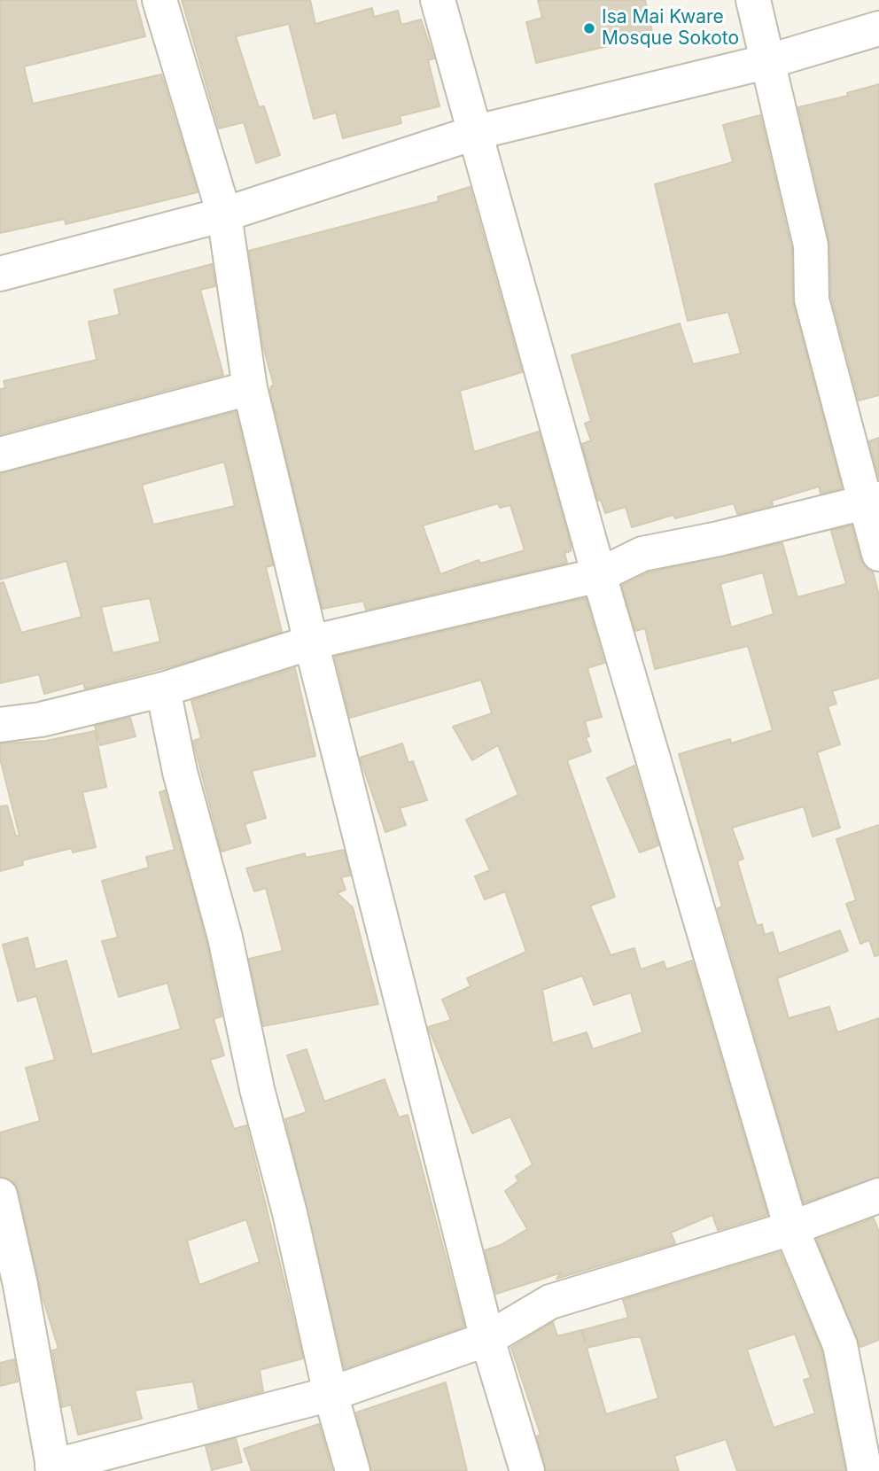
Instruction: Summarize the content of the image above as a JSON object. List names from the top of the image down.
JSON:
{
  "places": ["Isa Mai Kware Mosque Sokoto"]
}
